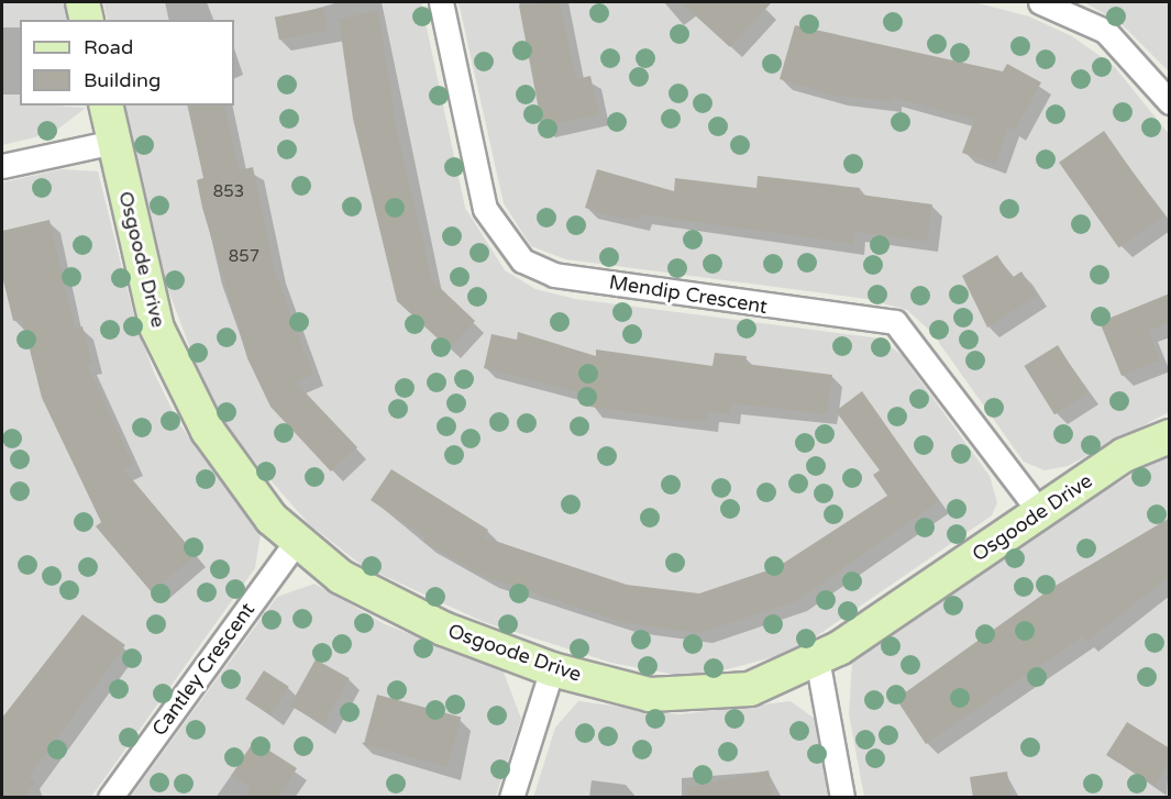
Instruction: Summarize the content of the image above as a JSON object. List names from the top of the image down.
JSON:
{
  "streets": {
    "street": ["Osgoode Drive", "Mendip Crescent", "Cantley Crescent"]
  },
  "crossings": [
    ["Osgoode Drive", "Mendip Crescent"],
    ["Osgoode Drive", "Cantley Crescent"]
  ],
  "house_numbers": ["853", "857"],
  "legend": ["Road", "Building"]
}
